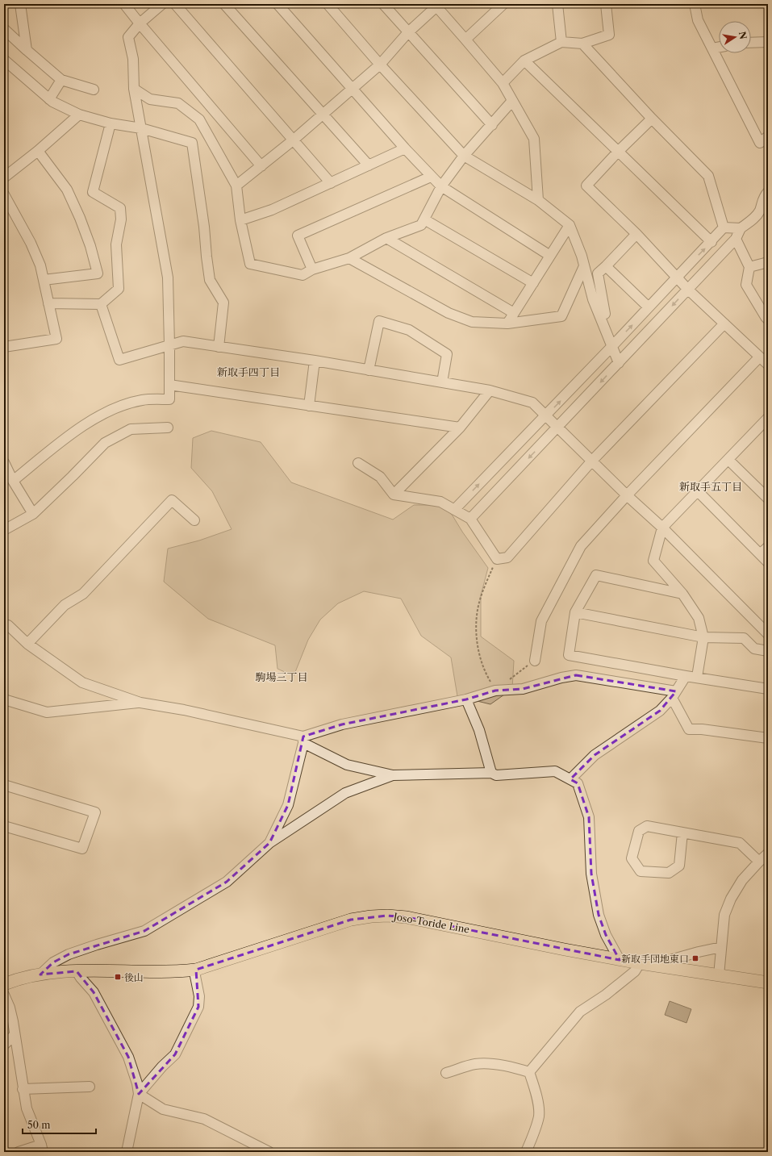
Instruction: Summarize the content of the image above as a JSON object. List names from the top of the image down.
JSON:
{
  "streets": {
    "main road": ["Joso-Toride Line"]
  },
  "districts": ["新取手四丁目", "新取手五丁目", "駒場三丁目"],
  "places": {
    "transit": ["新取手団地東口", "後山"]
  },
  "scale_bar": "50 m",
  "north": "right"
}
